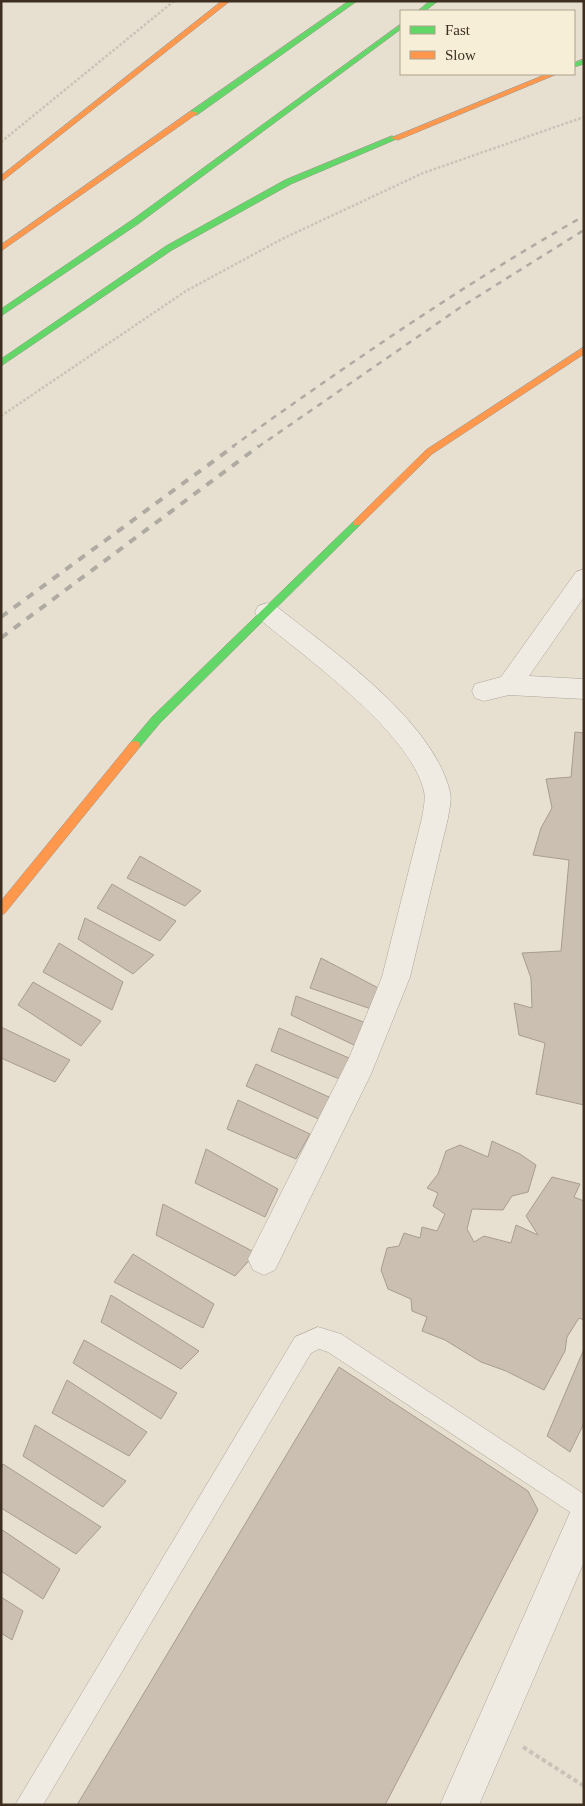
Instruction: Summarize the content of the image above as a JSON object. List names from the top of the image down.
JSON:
{
  "legend": ["Fast", "Slow"]
}
